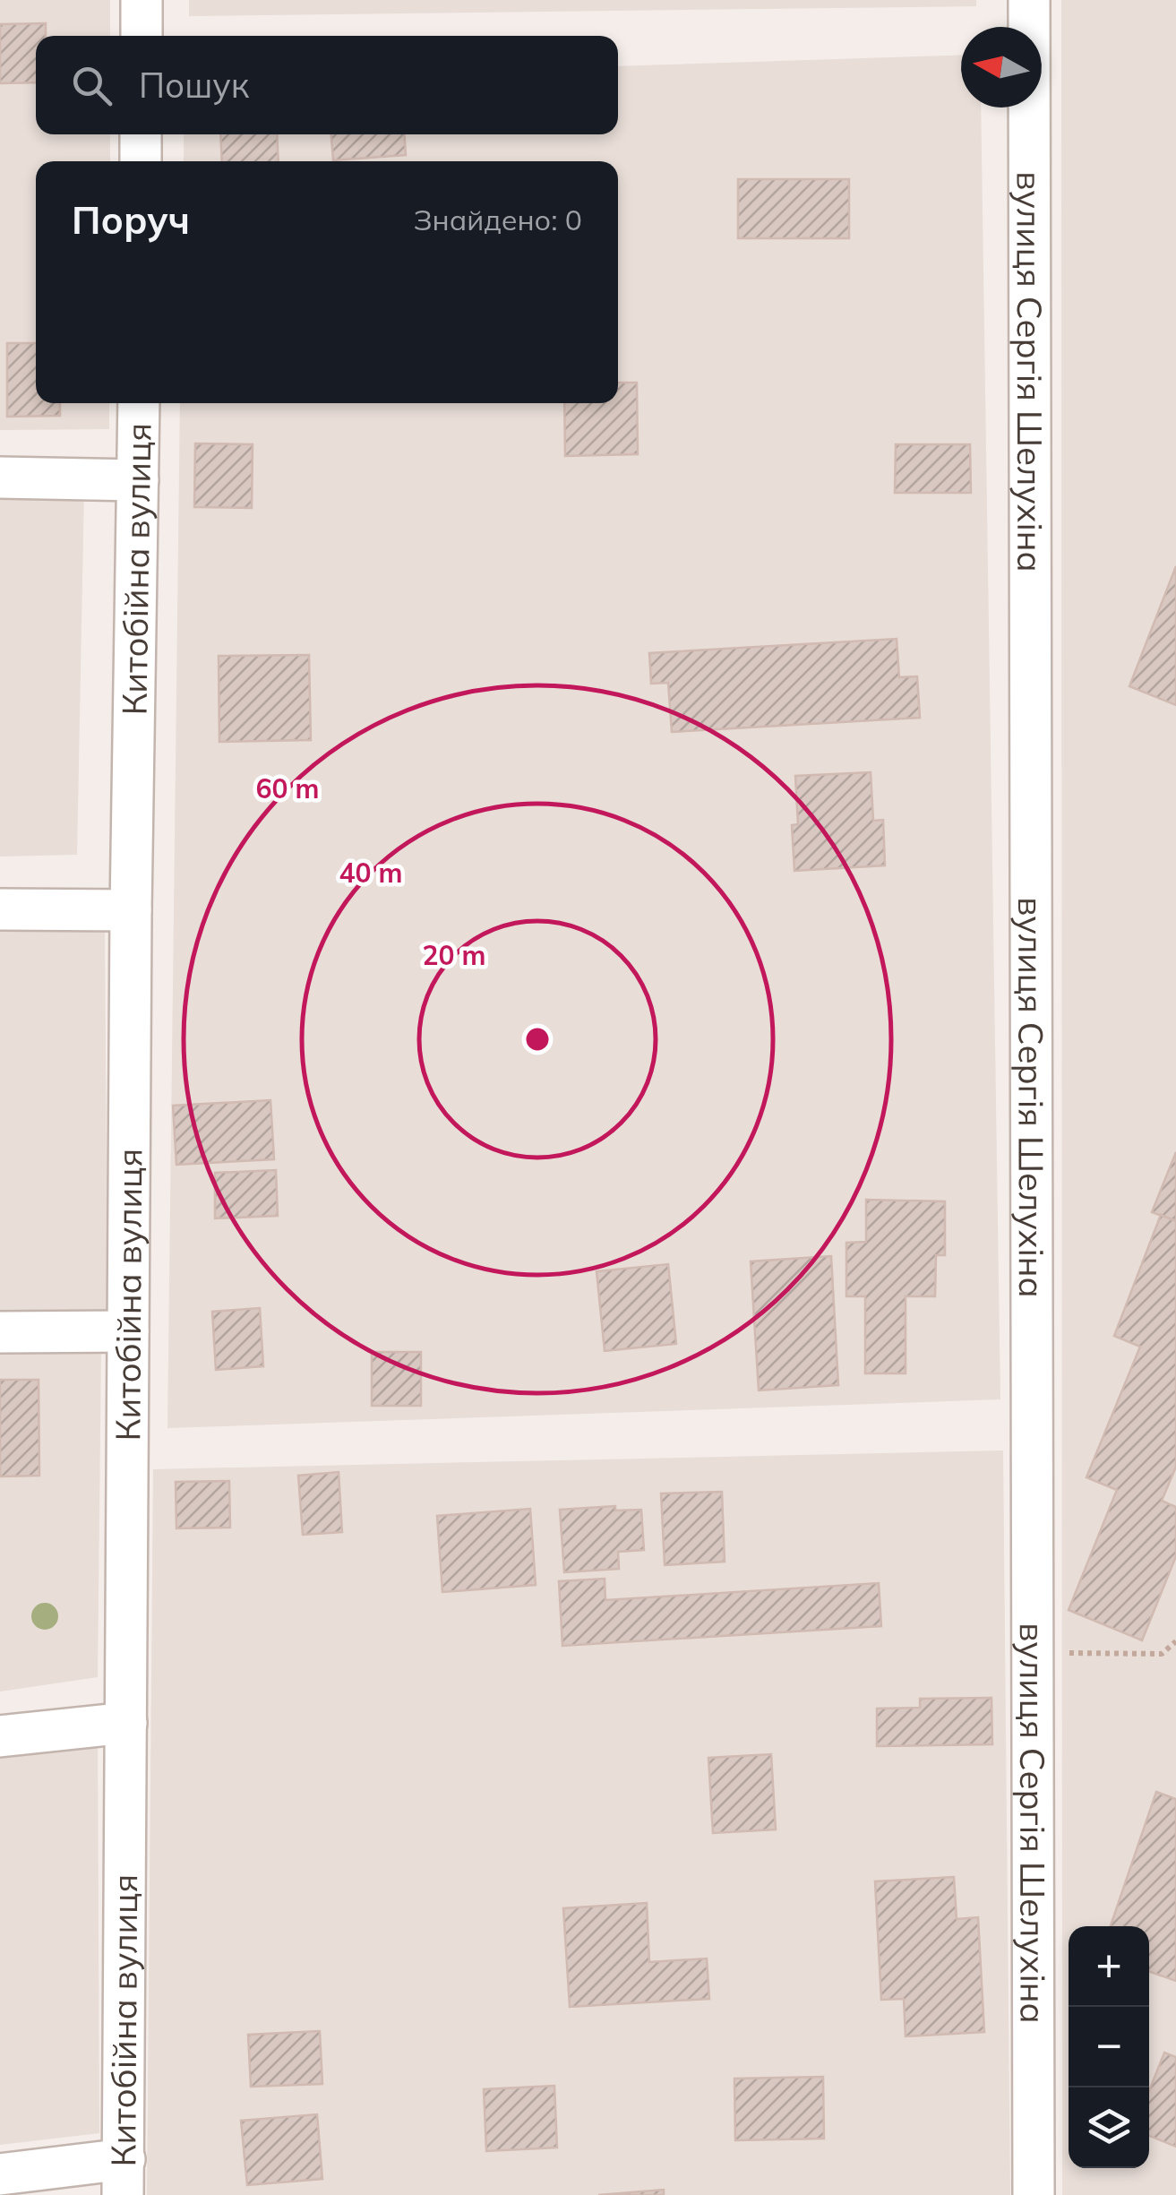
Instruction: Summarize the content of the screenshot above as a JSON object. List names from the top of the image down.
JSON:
{
  "streets": {
    "street": ["вулиця Сергія Шелухіна", "Китобійна вулиця"]
  },
  "north": "left",
  "page": {
    "search": "Пошук",
    "heading": ["Поруч", "Знайдено: 0"],
    "map_buttons": ["+", "−"]
  },
  "rings": ["60 m", "40 m", "20 m"]
}
